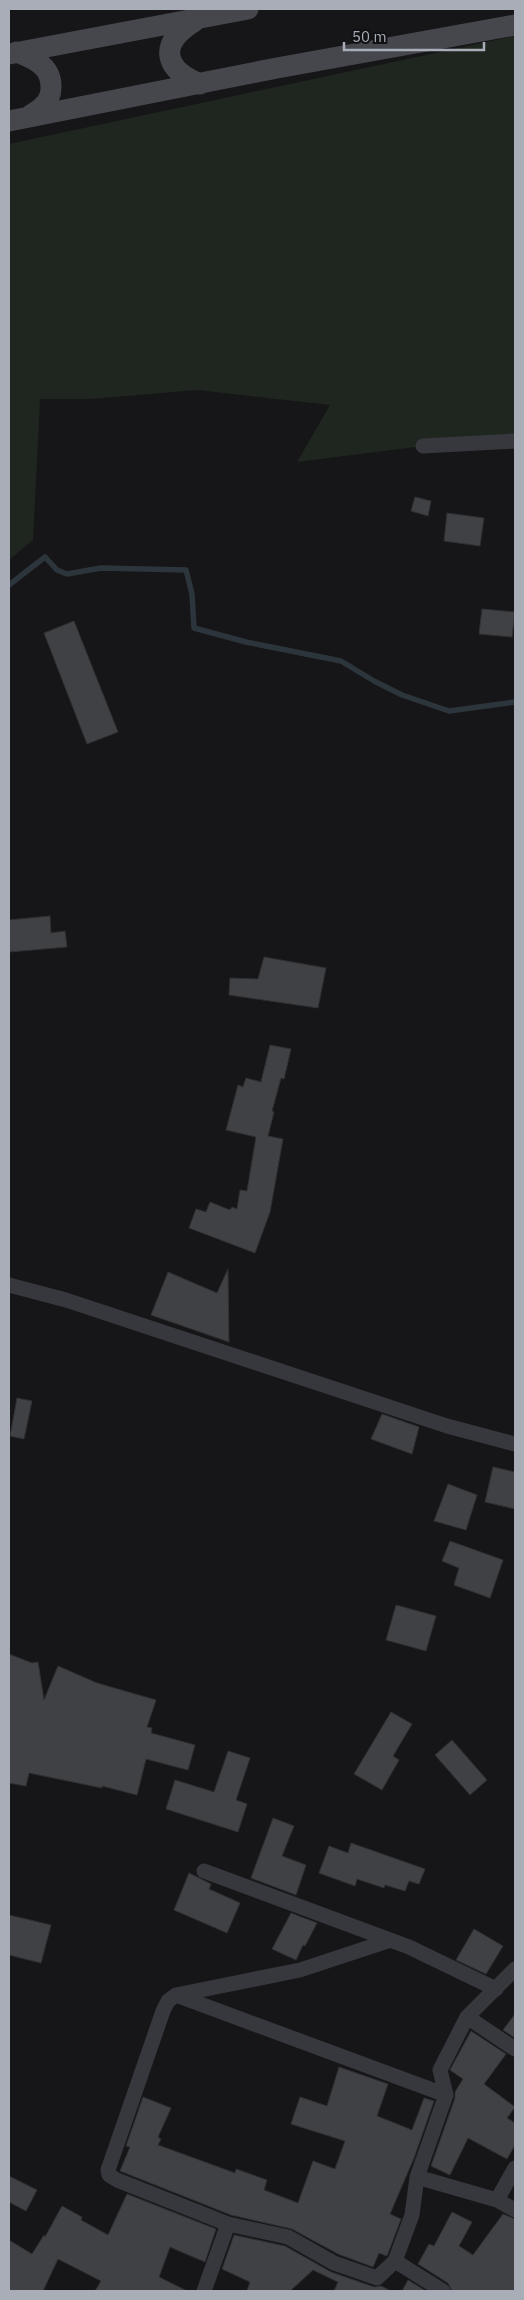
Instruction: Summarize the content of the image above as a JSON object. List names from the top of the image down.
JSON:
{
  "scale_bar": "50 m"
}
